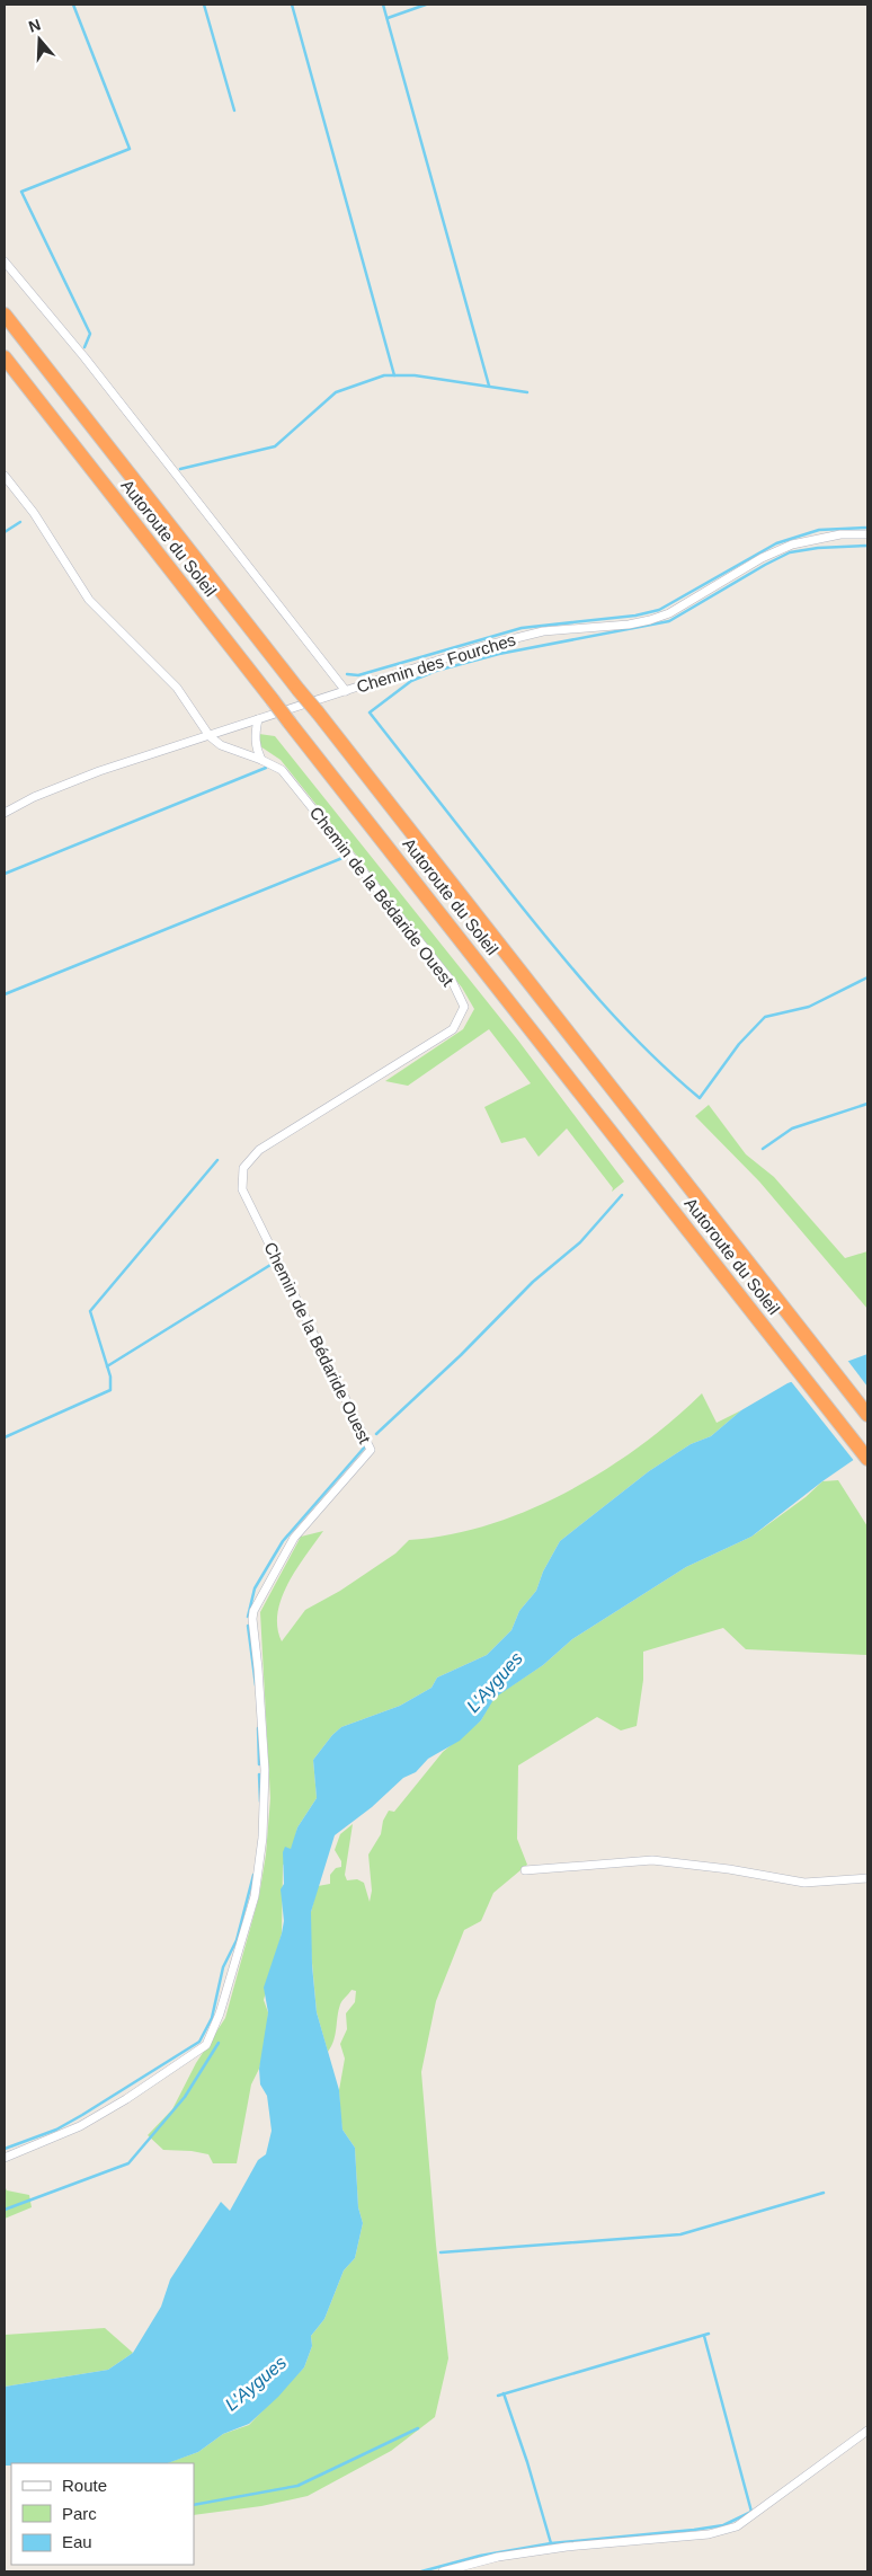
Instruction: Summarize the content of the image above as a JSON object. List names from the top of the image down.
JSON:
{
  "streets": {
    "highway": ["Autoroute du Soleil"],
    "street": ["Chemin des Fourches", "Chemin de la Bédaride Ouest"]
  },
  "crossings": [
    ["Chemin des Fourches", "Chemin de la Bédaride Ouest"]
  ],
  "water": ["L'Aygues"],
  "legend": ["Route", "Parc", "Eau"],
  "north": "top"
}
